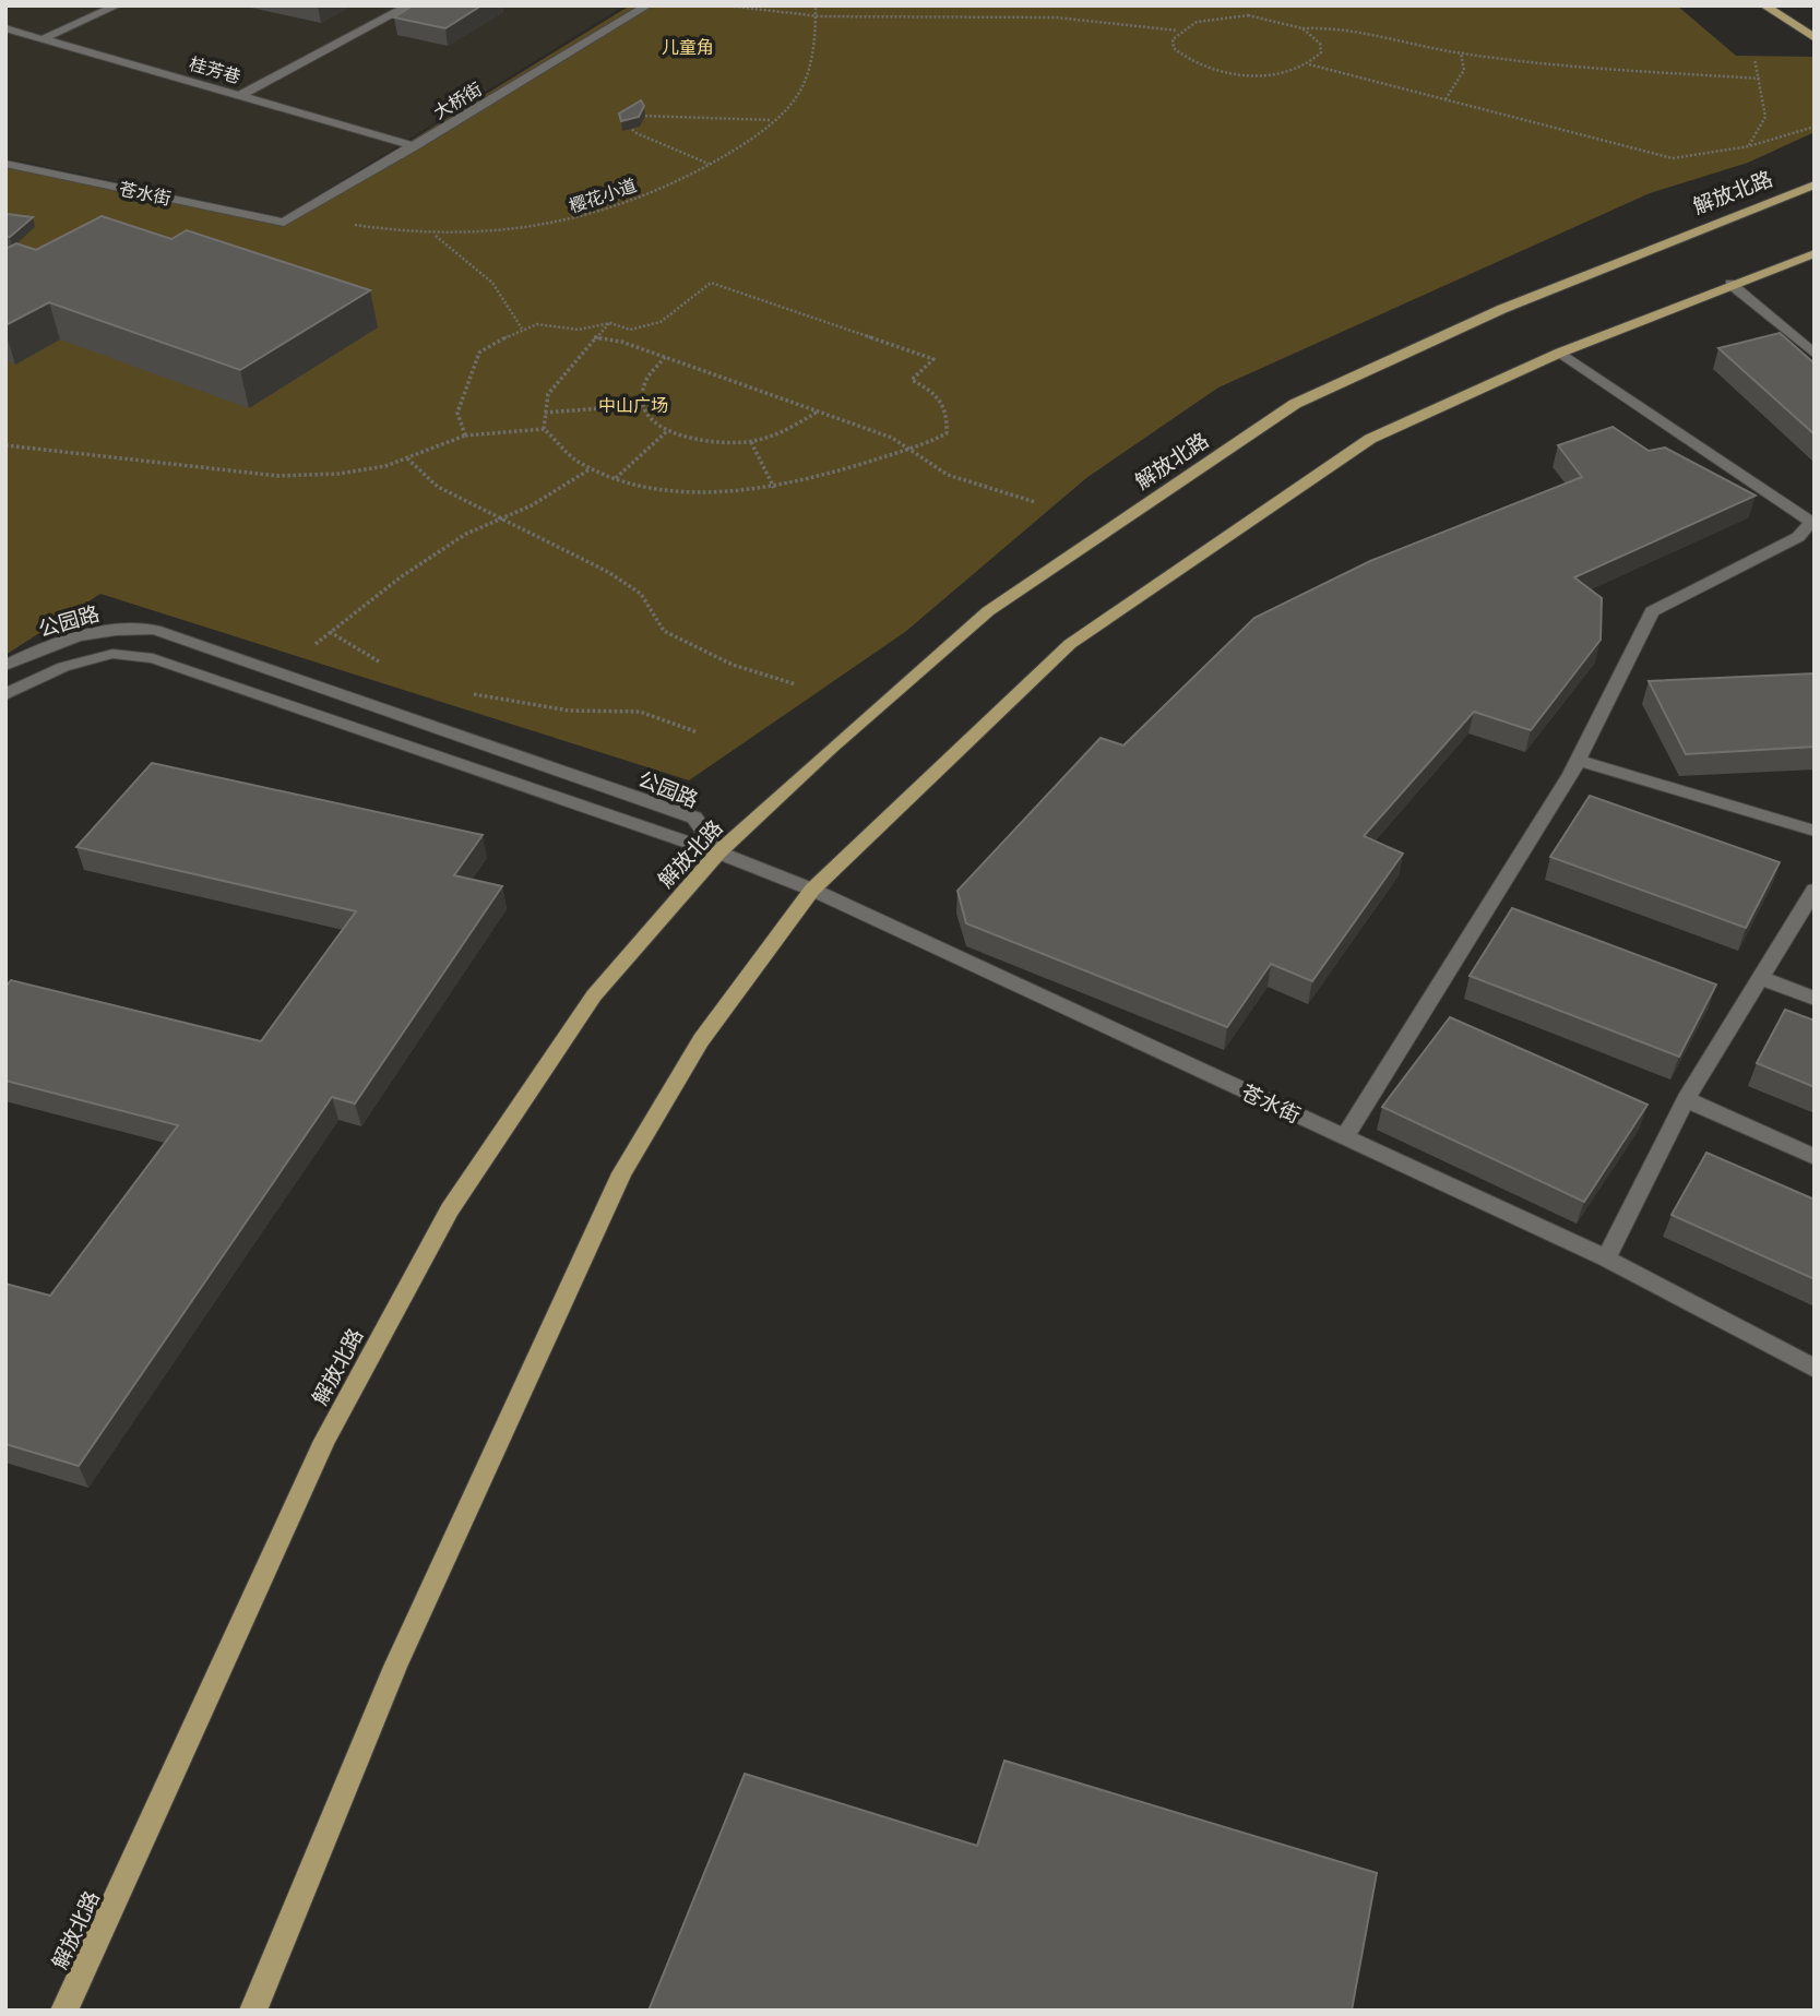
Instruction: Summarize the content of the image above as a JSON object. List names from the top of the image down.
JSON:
{
  "streets": {
    "main road": ["解放北路"],
    "street": [
      "桂芳巷",
      "大桥街",
      "苍水街",
      "公园路"
    ],
    "path": ["樱花小道"]
  },
  "crossings": [
    ["桂芳巷", "大桥街"],
    ["大桥街", "苍水街"],
    ["解放北路", "苍水街"],
    ["解放北路", "公园路"],
    ["苍水街", "公园路"]
  ],
  "parks": ["儿童角", "中山广场"]
}
